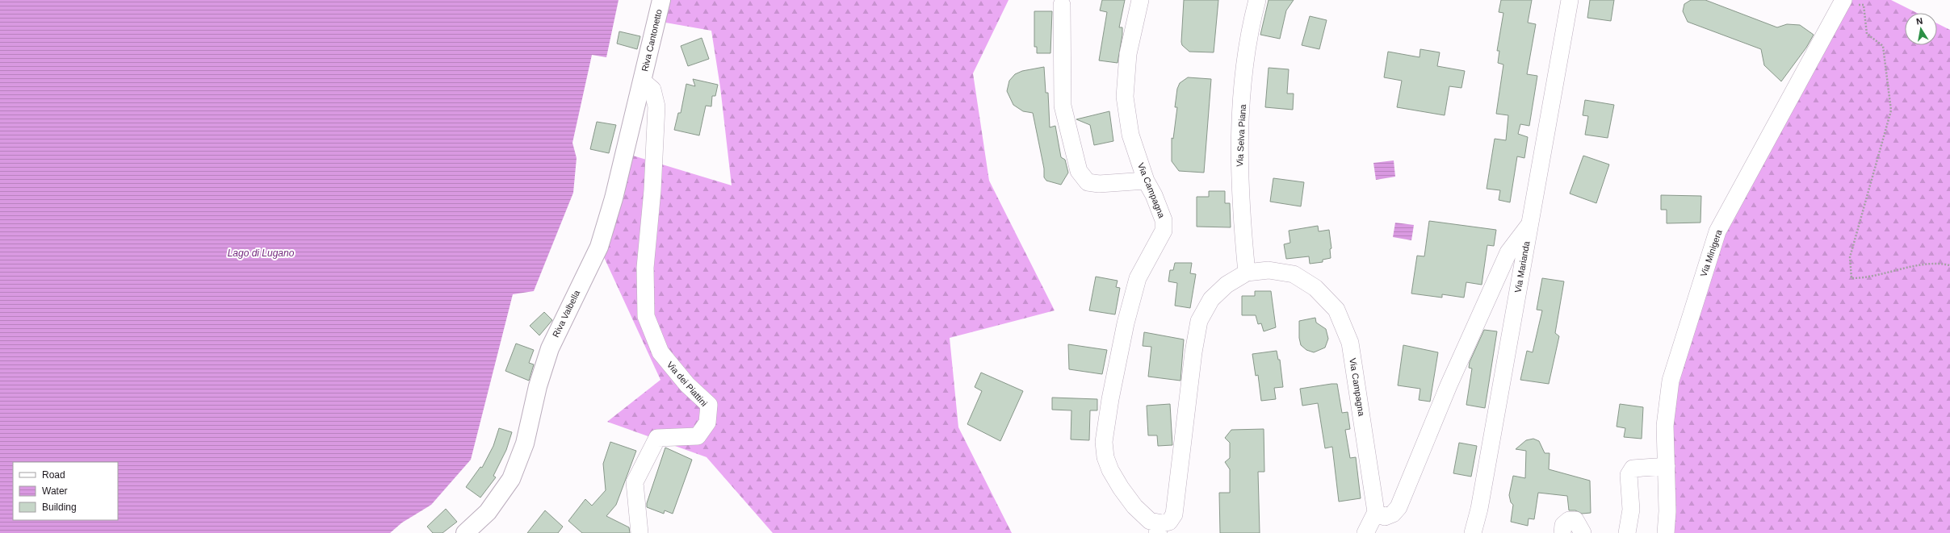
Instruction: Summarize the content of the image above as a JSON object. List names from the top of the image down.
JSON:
{
  "streets": {
    "main road": ["Riva Cantonetto", "Riva Valbella"],
    "street": [
      "Via Selva Piana",
      "Via Campagna",
      "Via Minigera",
      "Via Marianda",
      "Via dei Piattini"
    ]
  },
  "crossings": [
    ["Riva Cantonetto", "Riva Valbella"],
    ["Riva Cantonetto", "Via dei Piattini"],
    ["Via Selva Piana", "Via Campagna"],
    ["Riva Valbella", "Via dei Piattini"]
  ],
  "water": ["Lago di Lugano"],
  "legend": ["Road", "Water", "Building"],
  "north": "top"
}
